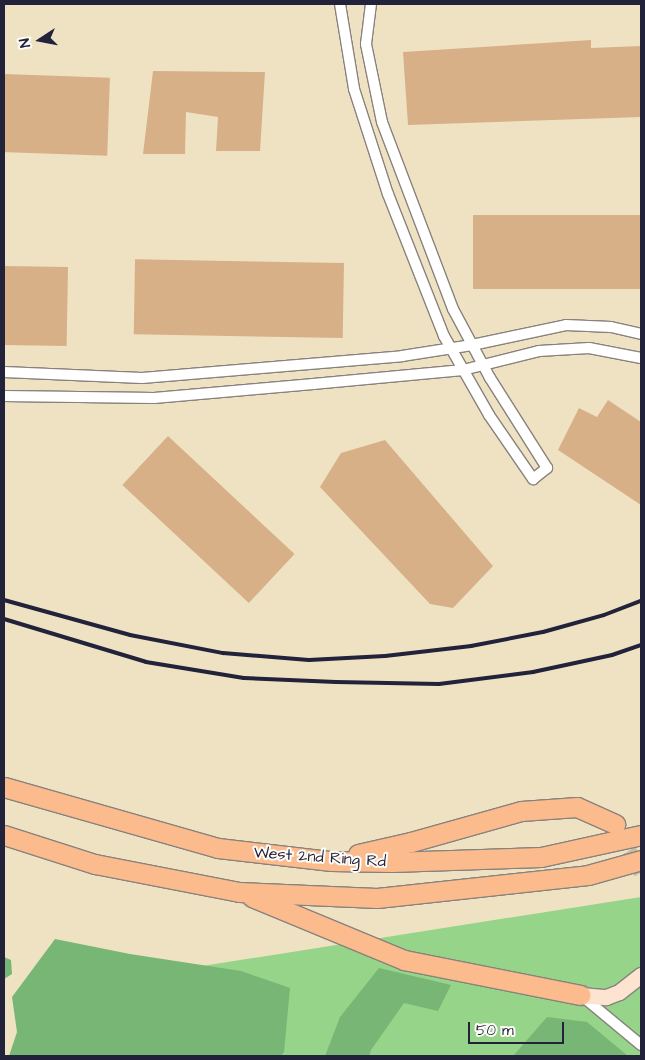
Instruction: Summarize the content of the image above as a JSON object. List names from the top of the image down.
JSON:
{
  "streets": {
    "highway": ["West 2nd Ring Rd"]
  },
  "scale_bar": "50 m",
  "north": "left"
}
